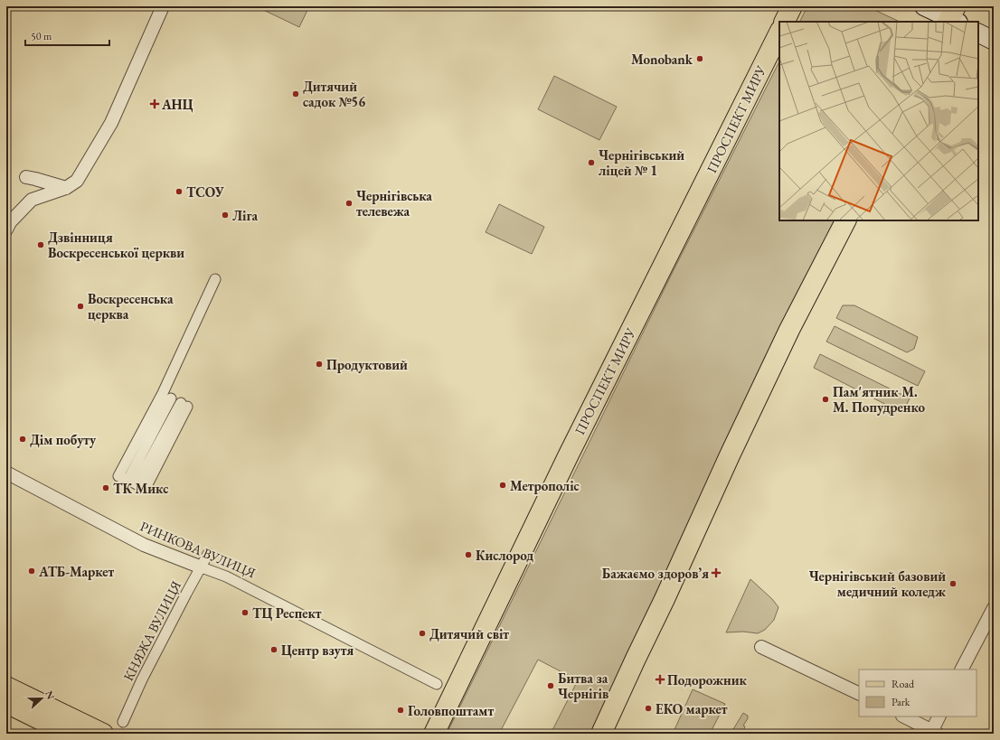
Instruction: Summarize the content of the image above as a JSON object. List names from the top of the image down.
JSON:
{
  "streets": {
    "main road": ["ПРОСПЕКТ МИРУ"],
    "street": ["РИНКОВА ВУЛИЦЯ", "КНЯЖА ВУЛИЦЯ"]
  },
  "crossings": [
    ["РИНКОВА ВУЛИЦЯ", "КНЯЖА ВУЛИЦЯ"]
  ],
  "places": {
    "other": [
      "Monobank",
      "Дитячий садок №56",
      "Чернігівський ліцей № 1",
      "ТСОУ",
      "Чернігівська телевежа",
      "Ліга",
      "Дзвінниця Воскресенської церкви",
      "Воскресенська церква",
      "Продуктовий",
      "Пам'ятник М. М. Попудренко",
      "Дім побуту",
      "Метрополіс",
      "ТК Микс",
      "Кислород",
      "АТБ-Маркет",
      "Чернігівський базовий медичний коледж",
      "ТЦ Респект",
      "Дитячий світ",
      "Центр взутя",
      "Битва за Чернігів",
      "ЕКО маркет",
      "Головпоштамт"
    ],
    "health": ["АНЦ", "Бажаємо здоровʼя", "Подорожник"]
  },
  "legend": ["Road", "Park"],
  "scale_bar": "50 m",
  "north": "right"
}
